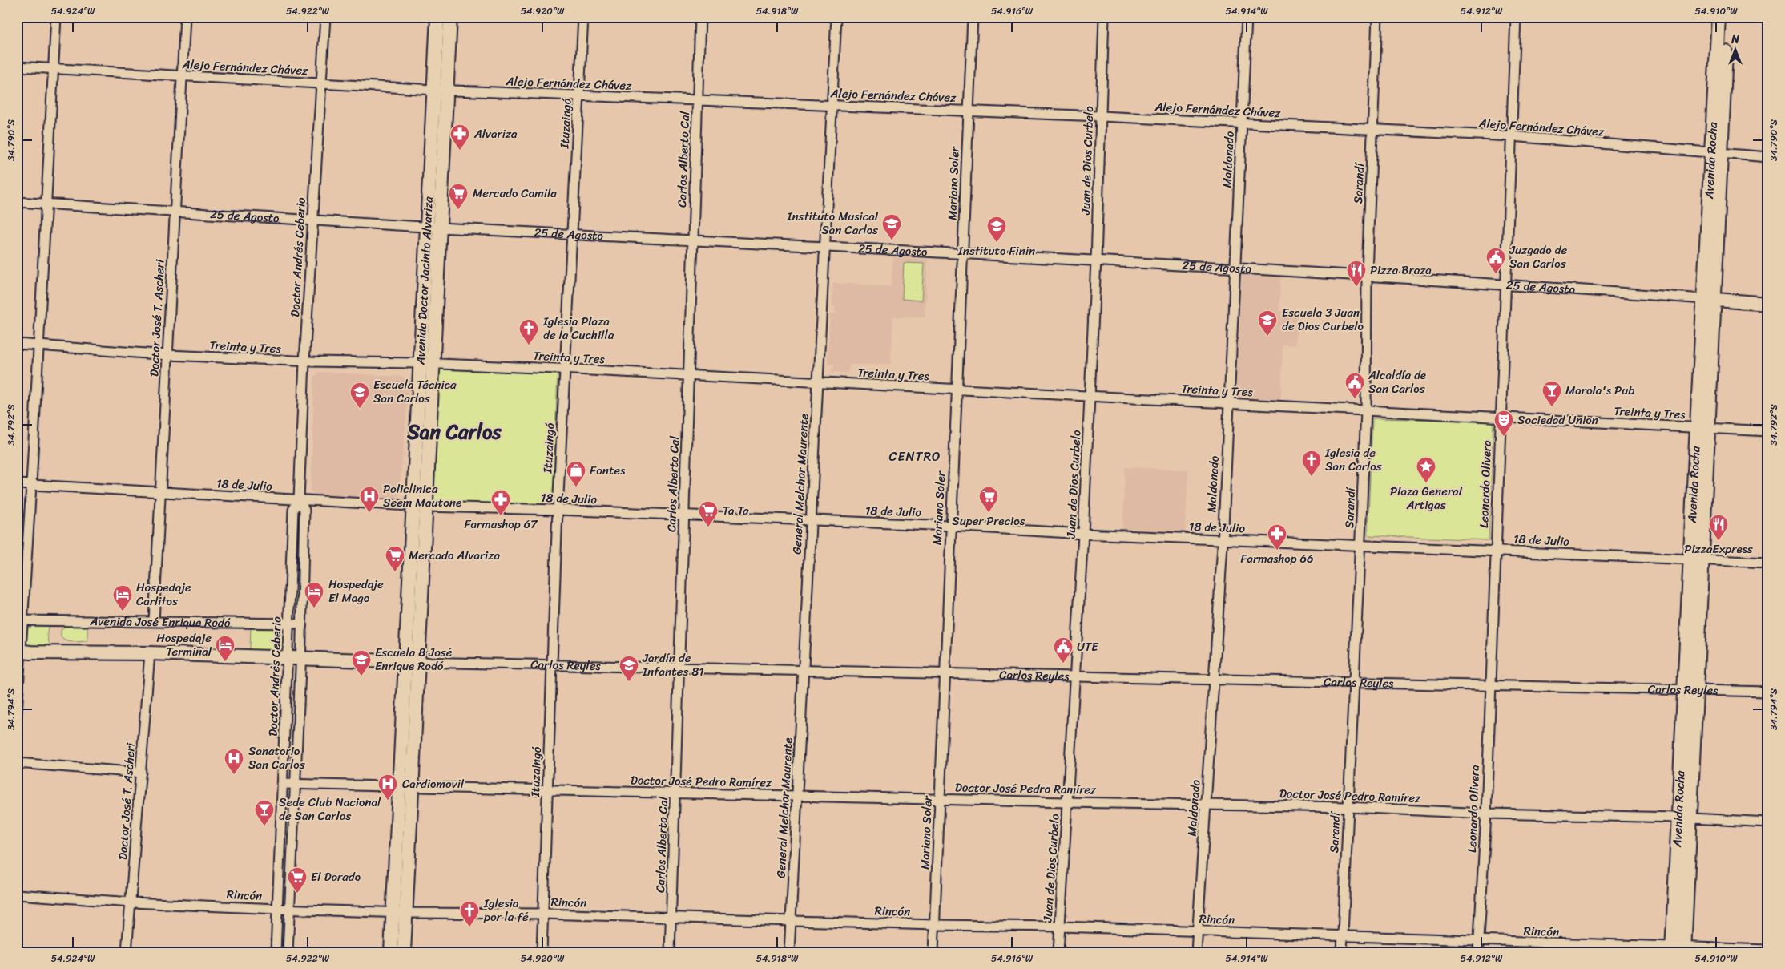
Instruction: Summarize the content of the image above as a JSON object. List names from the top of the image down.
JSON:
{
  "streets": {
    "street": [
      "Alejo Fernández Chávez",
      "Ituzaingó",
      "Carlos Alberto Cal",
      "Maldonado",
      "Juan de Dios Curbelo",
      "Avenida Rocha",
      "Mariano Soler",
      "Sarandí",
      "25 de Agosto",
      "Doctor Andrés Ceberio",
      "Avenida Doctor Jacinto Alvariza",
      "Doctor José T. Ascheri",
      "Treinta y Tres",
      "General Melchor Maurente",
      "Leonardo Olivera",
      "18 de Julio",
      "Avenida José Enrique Rodó",
      "Carlos Reyles",
      "Doctor José Pedro Ramírez",
      "Rincón"
    ]
  },
  "crossings": [
    ["Alejo Fernández Chávez", "Ituzaingó"],
    ["Alejo Fernández Chávez", "Carlos Alberto Cal"],
    ["Alejo Fernández Chávez", "Maldonado"],
    ["Alejo Fernández Chávez", "Juan de Dios Curbelo"],
    ["Alejo Fernández Chávez", "Avenida Rocha"],
    ["Alejo Fernández Chávez", "Mariano Soler"],
    ["Alejo Fernández Chávez", "Sarandí"],
    ["Alejo Fernández Chávez", "Doctor Andrés Ceberio"],
    ["Alejo Fernández Chávez", "Avenida Doctor Jacinto Alvariza"],
    ["Alejo Fernández Chávez", "Doctor José T. Ascheri"],
    ["Alejo Fernández Chávez", "General Melchor Maurente"],
    ["Alejo Fernández Chávez", "Leonardo Olivera"],
    ["Ituzaingó", "25 de Agosto"],
    ["Ituzaingó", "Treinta y Tres"],
    ["Ituzaingó", "18 de Julio"],
    ["Ituzaingó", "Carlos Reyles"],
    ["Ituzaingó", "Doctor José Pedro Ramírez"],
    ["Ituzaingó", "Rincón"],
    ["Carlos Alberto Cal", "25 de Agosto"],
    ["Carlos Alberto Cal", "Treinta y Tres"],
    ["Carlos Alberto Cal", "18 de Julio"],
    ["Carlos Alberto Cal", "Carlos Reyles"],
    ["Carlos Alberto Cal", "Doctor José Pedro Ramírez"],
    ["Carlos Alberto Cal", "Rincón"],
    ["Maldonado", "25 de Agosto"],
    ["Maldonado", "Treinta y Tres"],
    ["Maldonado", "18 de Julio"],
    ["Maldonado", "Carlos Reyles"],
    ["Maldonado", "Doctor José Pedro Ramírez"],
    ["Maldonado", "Rincón"],
    ["Juan de Dios Curbelo", "25 de Agosto"],
    ["Juan de Dios Curbelo", "Treinta y Tres"],
    ["Juan de Dios Curbelo", "18 de Julio"],
    ["Juan de Dios Curbelo", "Carlos Reyles"],
    ["Juan de Dios Curbelo", "Doctor José Pedro Ramírez"],
    ["Juan de Dios Curbelo", "Rincón"],
    ["Avenida Rocha", "25 de Agosto"],
    ["Avenida Rocha", "Treinta y Tres"],
    ["Avenida Rocha", "18 de Julio"],
    ["Avenida Rocha", "Carlos Reyles"],
    ["Avenida Rocha", "Doctor José Pedro Ramírez"],
    ["Avenida Rocha", "Rincón"],
    ["Mariano Soler", "25 de Agosto"],
    ["Mariano Soler", "Treinta y Tres"],
    ["Mariano Soler", "18 de Julio"],
    ["Mariano Soler", "Carlos Reyles"],
    ["Mariano Soler", "Doctor José Pedro Ramírez"],
    ["Mariano Soler", "Rincón"],
    ["Sarandí", "25 de Agosto"],
    ["Sarandí", "Treinta y Tres"],
    ["Sarandí", "18 de Julio"],
    ["Sarandí", "Carlos Reyles"],
    ["Sarandí", "Doctor José Pedro Ramírez"],
    ["Sarandí", "Rincón"],
    ["25 de Agosto", "Doctor Andrés Ceberio"],
    ["25 de Agosto", "Avenida Doctor Jacinto Alvariza"],
    ["25 de Agosto", "Doctor José T. Ascheri"],
    ["25 de Agosto", "General Melchor Maurente"],
    ["25 de Agosto", "Leonardo Olivera"],
    ["Doctor Andrés Ceberio", "Treinta y Tres"],
    ["Doctor Andrés Ceberio", "18 de Julio"],
    ["Doctor Andrés Ceberio", "Avenida José Enrique Rodó"],
    ["Doctor Andrés Ceberio", "Carlos Reyles"],
    ["Doctor Andrés Ceberio", "Doctor José Pedro Ramírez"],
    ["Doctor Andrés Ceberio", "Rincón"],
    ["Avenida Doctor Jacinto Alvariza", "Treinta y Tres"],
    ["Avenida Doctor Jacinto Alvariza", "18 de Julio"],
    ["Avenida Doctor Jacinto Alvariza", "Carlos Reyles"],
    ["Avenida Doctor Jacinto Alvariza", "Doctor José Pedro Ramírez"],
    ["Avenida Doctor Jacinto Alvariza", "Rincón"],
    ["Doctor José T. Ascheri", "Treinta y Tres"],
    ["Doctor José T. Ascheri", "18 de Julio"],
    ["Doctor José T. Ascheri", "Avenida José Enrique Rodó"],
    ["Doctor José T. Ascheri", "Rincón"],
    ["Treinta y Tres", "General Melchor Maurente"],
    ["Treinta y Tres", "Leonardo Olivera"],
    ["General Melchor Maurente", "18 de Julio"],
    ["General Melchor Maurente", "Carlos Reyles"],
    ["General Melchor Maurente", "Doctor José Pedro Ramírez"],
    ["General Melchor Maurente", "Rincón"],
    ["Leonardo Olivera", "18 de Julio"],
    ["Leonardo Olivera", "Carlos Reyles"],
    ["Leonardo Olivera", "Doctor José Pedro Ramírez"],
    ["Leonardo Olivera", "Rincón"]
  ],
  "districts": ["San Carlos", "CENTRO"],
  "places": {
    "pharmacy": ["Alvariza", "Farmashop 67", "Farmashop 66"],
    "supermarket": [
      "Mercado Camila",
      "Super Precios",
      "Ta Ta",
      "Mercado Alvariza",
      "El Dorado"
    ],
    "school or university": [
      "Instituto Musical San Carlos",
      "Instituto Finin",
      "Escuela 3 Juan de Dios Curbelo",
      "Escuela Técnica San Carlos",
      "Escuela 8 José Enrique Rodó",
      "Jardín de Infantes 81"
    ],
    "public building": ["Juzgado de San Carlos", "Alcaldía de San Carlos", "UTE"],
    "restaurant": ["Pizza Braza", "PizzaExpress"],
    "church": ["Iglesia Plaza de la Cuchilla", "Iglesia de San Carlos", "Iglesia por la fé"],
    "bar": ["Marola's Pub", "Sede Club Nacional de San Carlos"],
    "theatre": ["Sociedad Union"],
    "place": ["Plaza General Artigas"],
    "shop": ["Fontes"],
    "hospital": ["Policlinica Seem Mautone", "Sanatorio San Carlos", "Cardiomovil"],
    "hotel": ["Hospedaje El Mago", "Hospedaje Carlitos", "Hospedaje Terminal"]
  },
  "north": "top",
  "coordinates": [
    "54.924°W",
    "54.922°W",
    "54.920°W",
    "54.918°W",
    "54.916°W",
    "54.914°W",
    "54.912°W",
    "54.910°W",
    "34.790°S",
    "34.792°S",
    "34.794°S"
  ]
}
